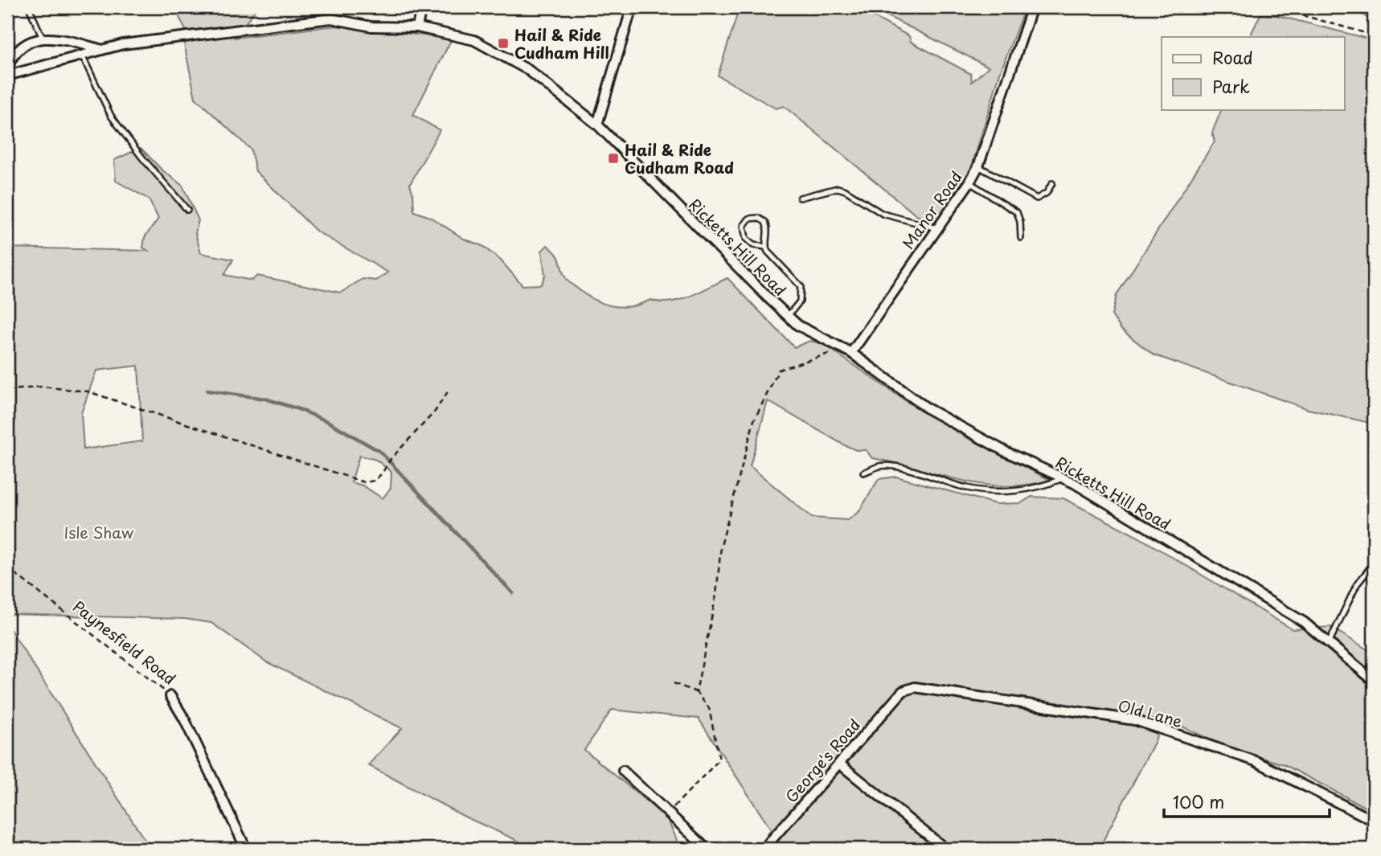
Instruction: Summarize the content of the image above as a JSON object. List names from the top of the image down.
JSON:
{
  "streets": {
    "street": [
      "Manor Road",
      "Ricketts Hill Road",
      "Paynesfield Road",
      "Old Lane",
      "George's Road"
    ]
  },
  "crossings": [
    ["Manor Road", "Ricketts Hill Road"],
    ["Old Lane", "George's Road"]
  ],
  "parks": ["Isle Shaw"],
  "places": {
    "transit": ["Hail & Ride Cudham Hill", "Hail & Ride Cudham Road"]
  },
  "legend": ["Road", "Park"],
  "scale_bar": "100 m"
}
